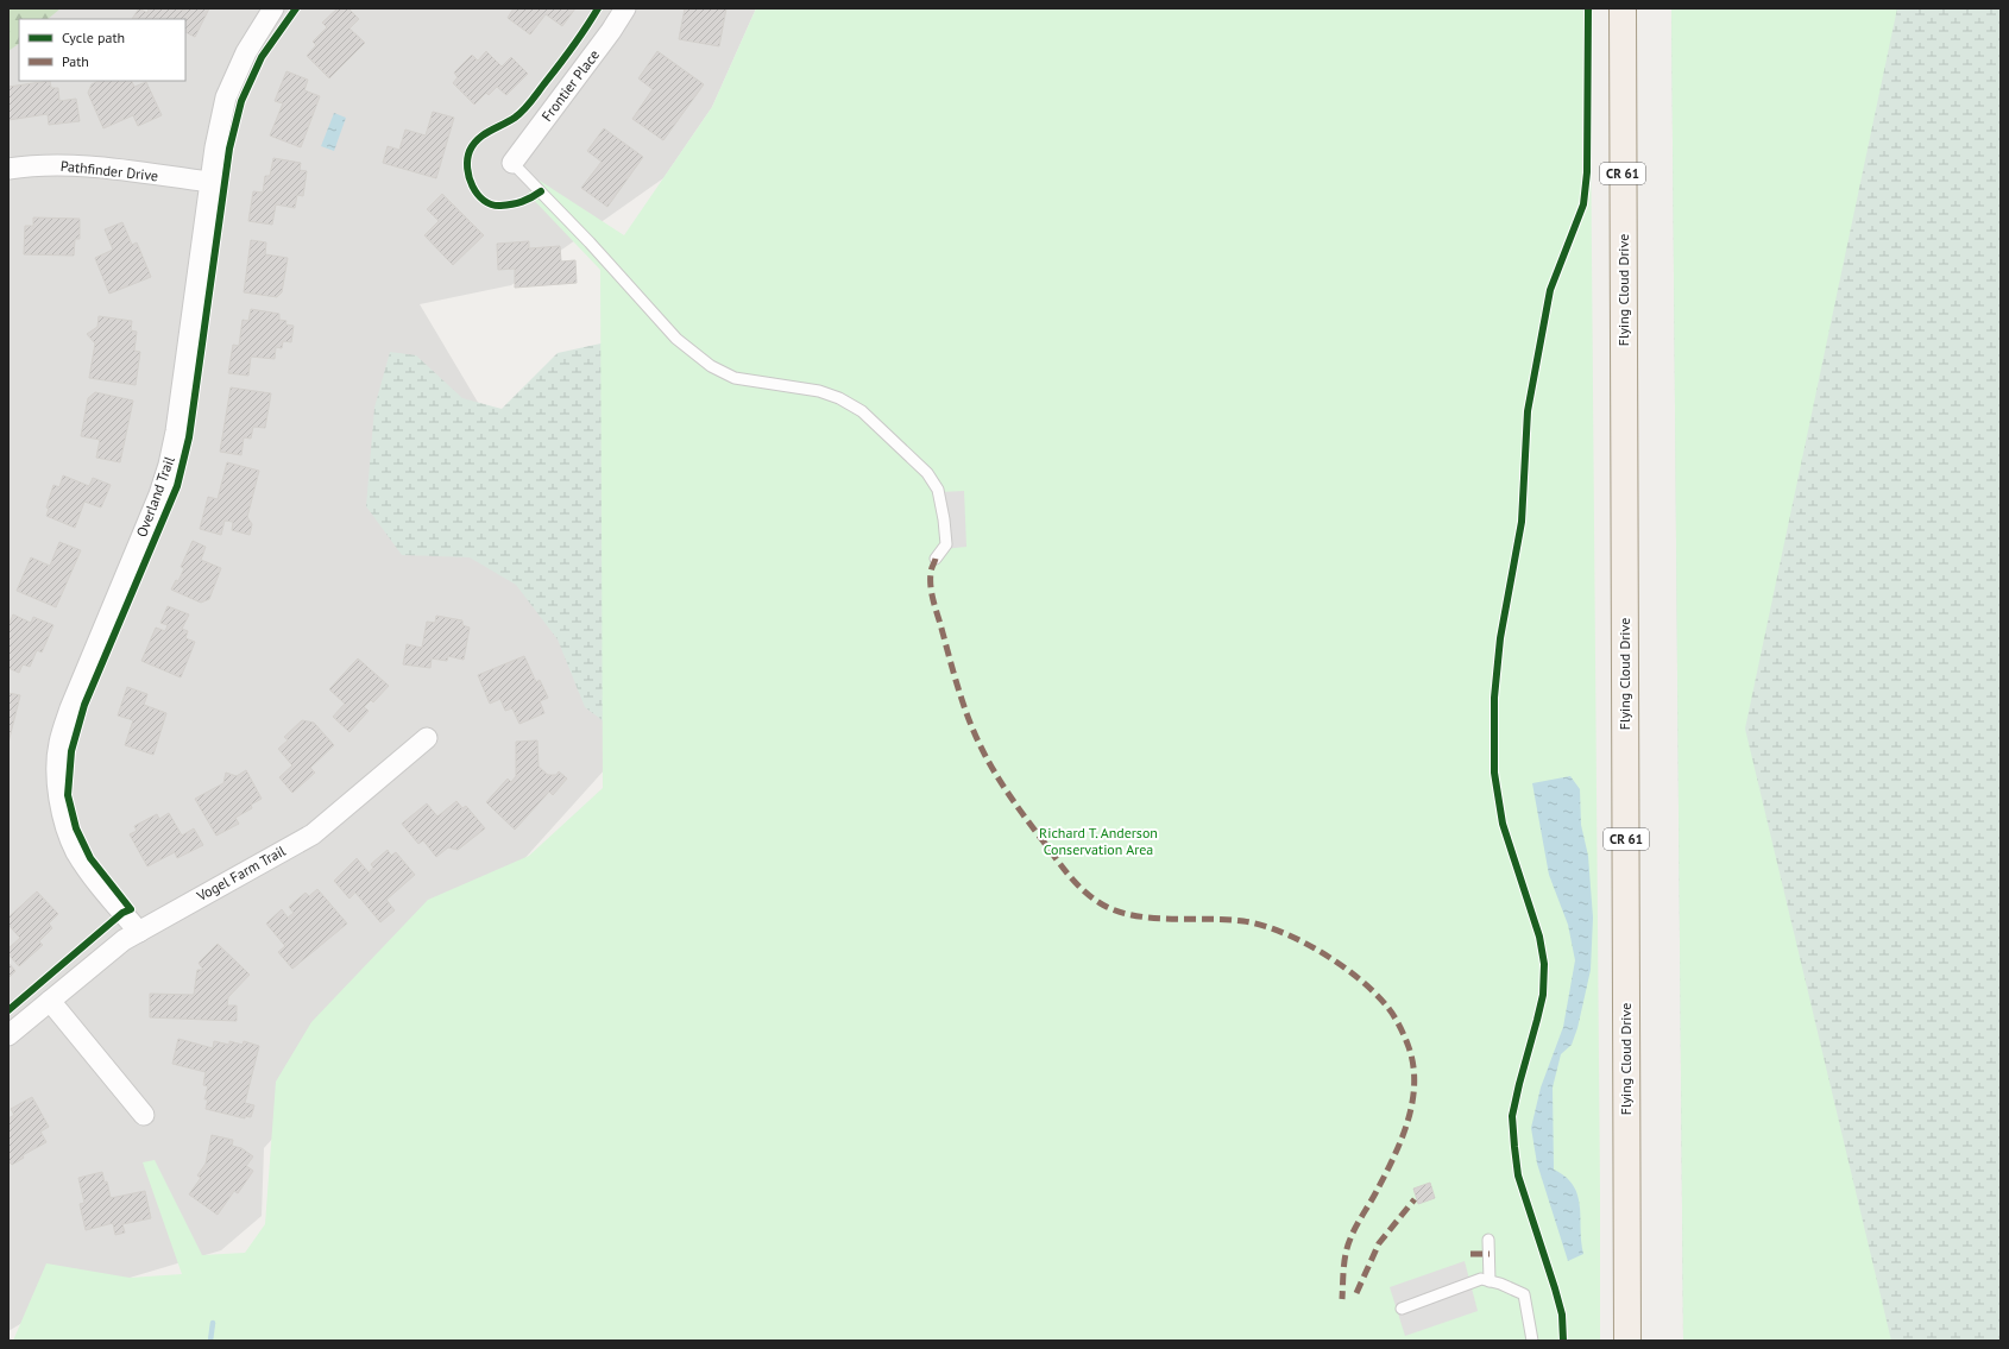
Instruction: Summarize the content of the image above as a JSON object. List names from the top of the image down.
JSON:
{
  "streets": {
    "main road": ["CR 61", "Flying Cloud Drive"],
    "street": [
      "Frontier Place",
      "Pathfinder Drive",
      "Overland Trail",
      "Vogel Farm Trail"
    ]
  },
  "crossings": [
    ["Pathfinder Drive", "Overland Trail"],
    ["Overland Trail", "Vogel Farm Trail"]
  ],
  "parks": ["Richard T. Anderson Conservation Area"],
  "legend": ["Cycle path", "Path"]
}
